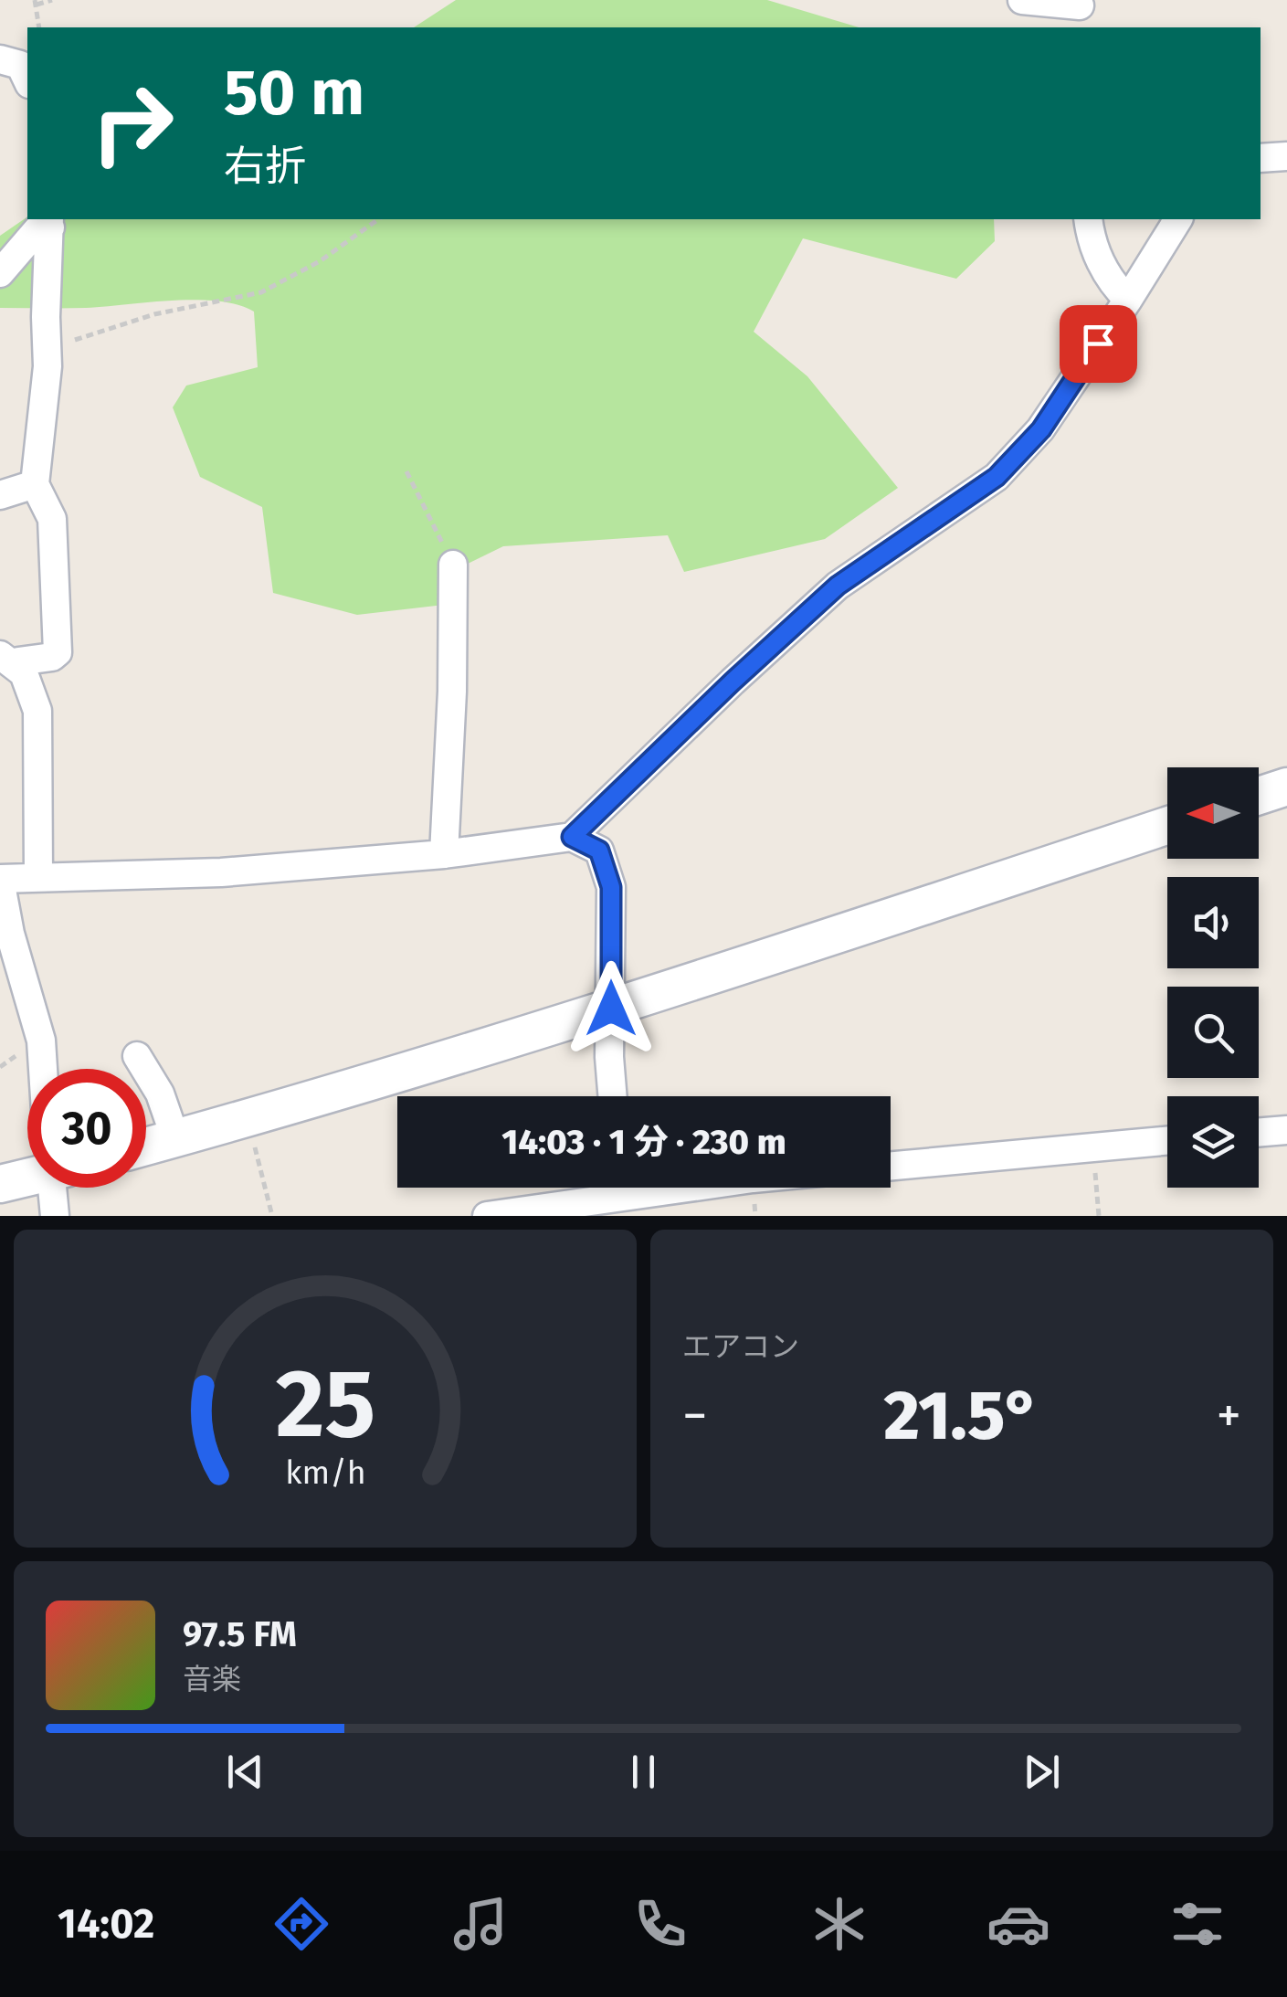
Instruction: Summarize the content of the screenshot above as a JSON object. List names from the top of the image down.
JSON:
{
  "north": "left",
  "page": {
    "turn": ["50 m", "右折"],
    "limit": "30",
    "trip": "14:03 · 1 分 · 230 m",
    "tile": "エアコン",
    "heat": ["−", "21.5°", "+"],
    "song": ["97.5 FM", "音楽"],
    "tabs": "14:02",
    "gauge": ["25", "km/h"]
  }
}
